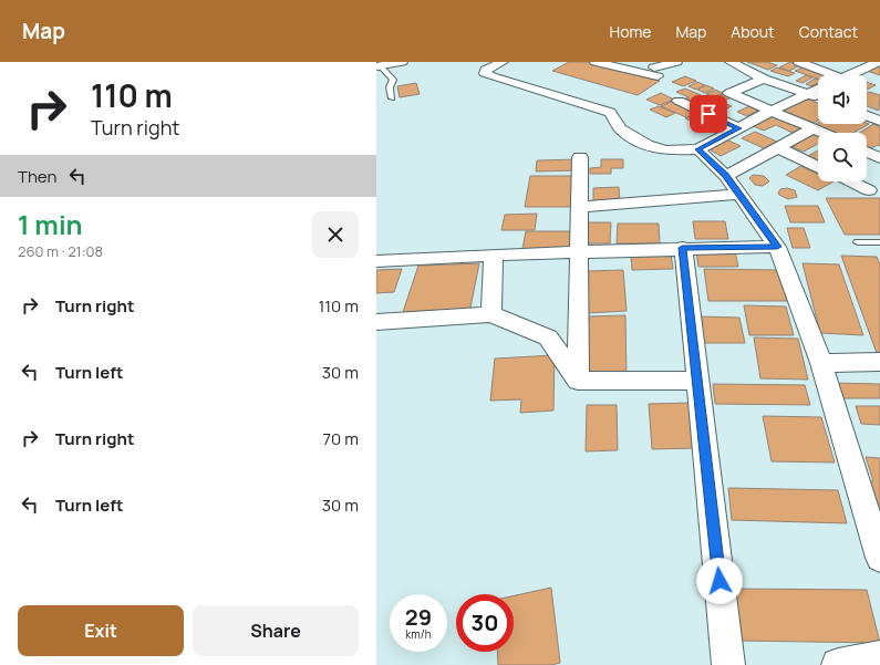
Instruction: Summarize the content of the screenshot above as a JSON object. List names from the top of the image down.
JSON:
{
  "page": {
    "header": "Map",
    "nav": [
      "Home",
      "Map",
      "About",
      "Contact"
    ],
    "turn": ["110 m", "Turn right"],
    "then": "Then",
    "heading": ["1 min", "260 m · 21:08"],
    "list": [
      {
        "name": "Turn right",
        "value": "110 m"
      },
      {
        "name": "Turn left",
        "value": "30 m"
      },
      {
        "name": "Turn right",
        "value": "70 m"
      },
      {
        "name": "Turn left",
        "value": "30 m"
      }
    ],
    "speed": "29 km/h",
    "limit": "30",
    "buttons": ["Exit", "Share"]
  }
}
